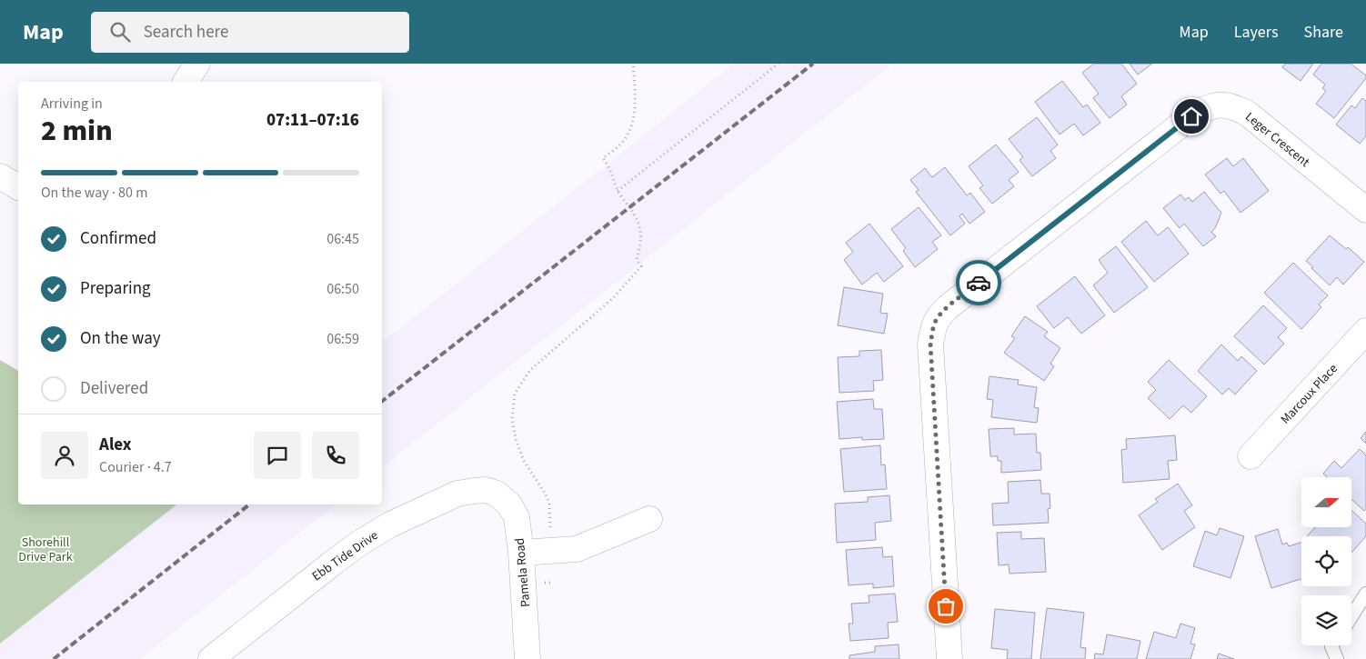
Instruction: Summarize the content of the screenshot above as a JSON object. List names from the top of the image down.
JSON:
{
  "streets": {
    "street": [
      "Leger Crescent",
      "Marcoux Place",
      "Ebb Tide Drive",
      "Pamela Road"
    ]
  },
  "crossings": [
    ["Ebb Tide Drive", "Pamela Road"]
  ],
  "parks": ["Shorehill Drive Park"],
  "north": "right",
  "page": {
    "header": "Map",
    "search": "Search here",
    "nav": ["Map", "Layers", "Share"],
    "heading": ["2 min", "Arriving in", "07:11–07:16"],
    "panel": ["Alex", "Courier · 4.7"],
    "bar": "On the way · 80 m",
    "list": [
      ["Confirmed", "06:45"],
      ["Preparing", "06:50"],
      ["On the way", "06:59"],
      "Delivered"
    ]
  }
}
